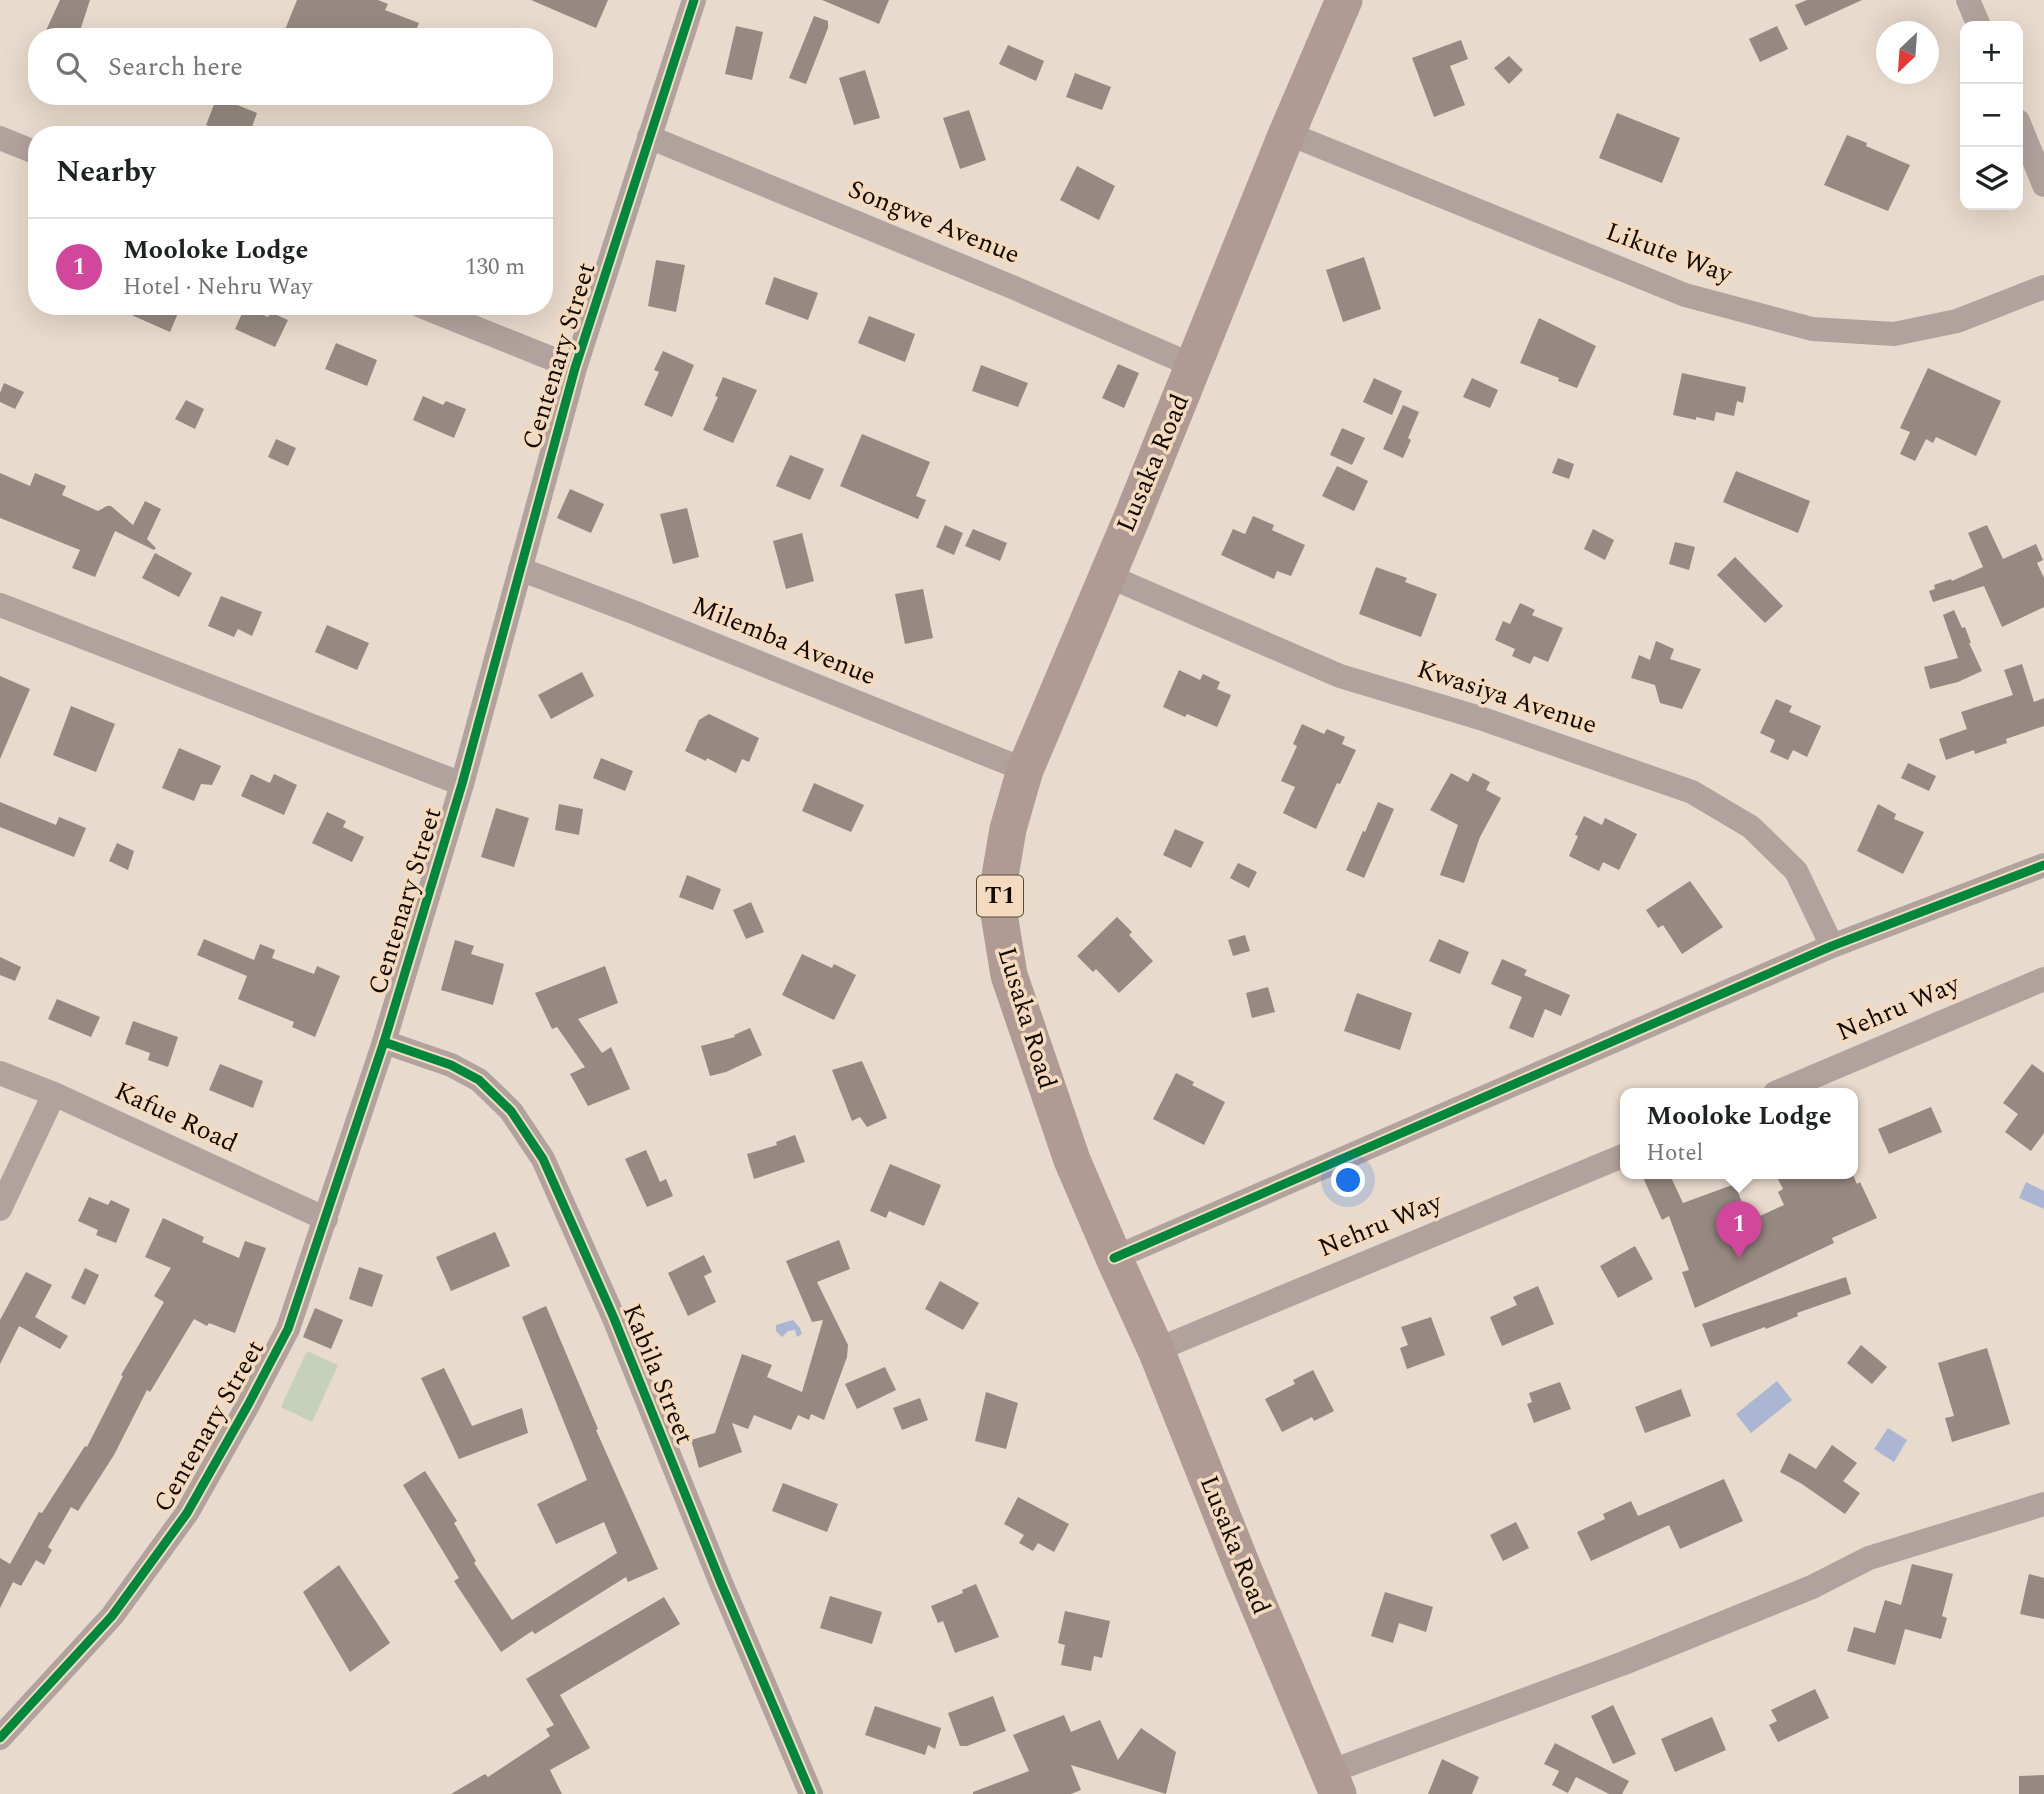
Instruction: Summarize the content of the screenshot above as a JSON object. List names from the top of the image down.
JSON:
{
  "streets": {
    "highway": ["Lusaka Road", "T1"],
    "street": [
      "Songwe Avenue",
      "Likute Way",
      "Centenary Street",
      "Milemba Avenue",
      "Kwasiya Avenue",
      "Nehru Way",
      "Kafue Road",
      "Kabila Street"
    ]
  },
  "crossings": [
    ["Songwe Avenue", "Centenary Street"],
    ["Songwe Avenue", "Lusaka Road"],
    ["Likute Way", "Lusaka Road"],
    ["Centenary Street", "Milemba Avenue"],
    ["Centenary Street", "Kafue Road"],
    ["Centenary Street", "Kabila Street"],
    ["Lusaka Road", "Milemba Avenue"],
    ["Lusaka Road", "Kwasiya Avenue"],
    ["Lusaka Road", "Nehru Way"]
  ],
  "north": "bottom left",
  "page": {
    "map_buttons": ["+", "−"],
    "search": "Search here",
    "heading": "Nearby",
    "list": [
      {
        "mark": "1",
        "name": "Mooloke Lodge",
        "note": "Hotel · Nehru Way",
        "value": "130 m"
      }
    ],
    "popup": ["Mooloke Lodge", "Hotel"],
    "pins": "1"
  }
}
